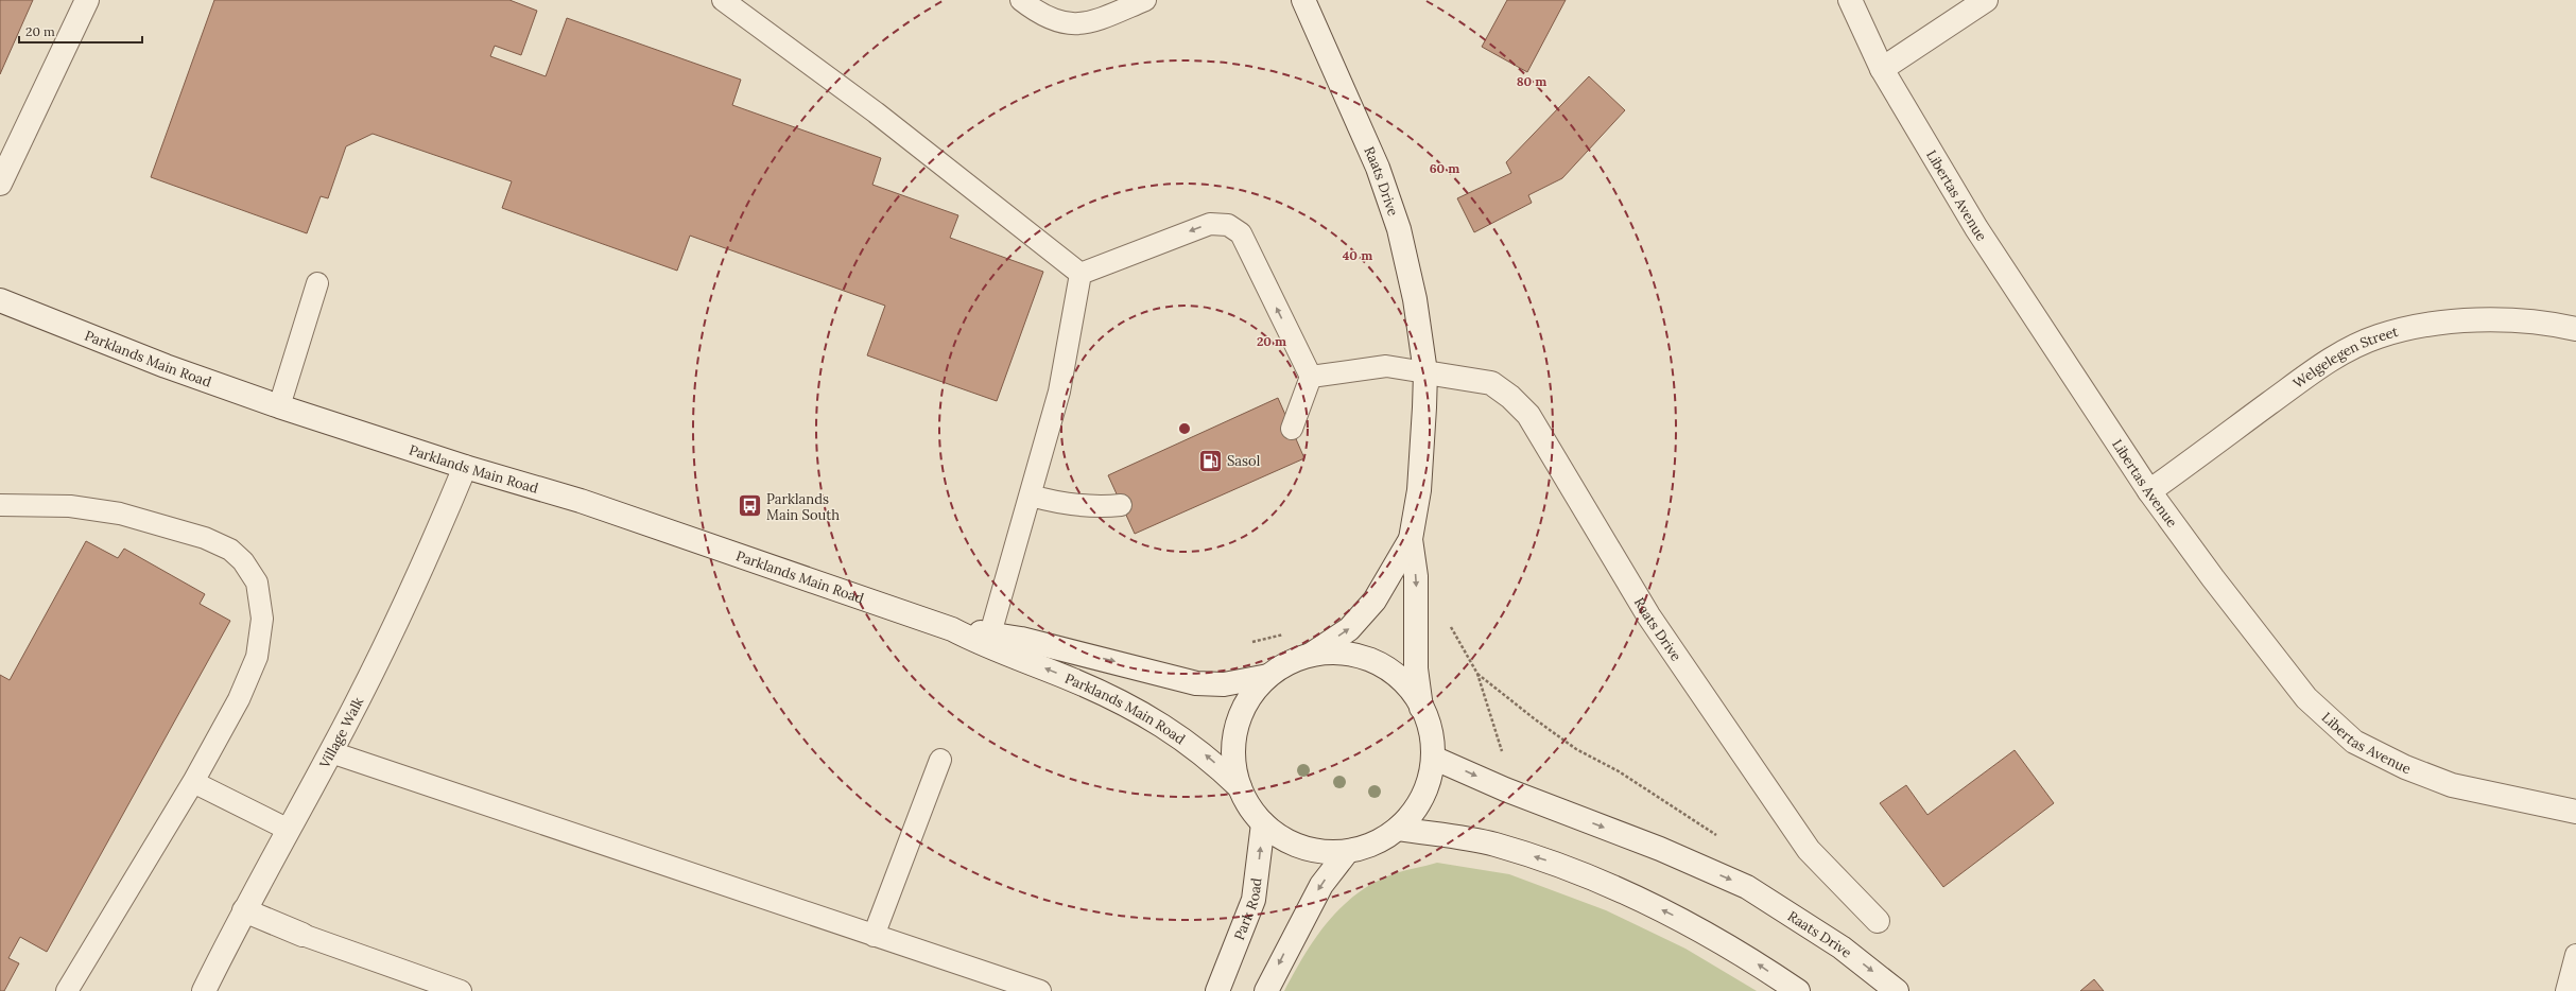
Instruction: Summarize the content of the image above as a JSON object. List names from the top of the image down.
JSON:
{
  "streets": {
    "street": [
      "Raats Drive",
      "Libertas Avenue",
      "Parklands Main Road",
      "Welgelegen Street",
      "Village Walk",
      "Park Road"
    ]
  },
  "crossings": [
    ["Libertas Avenue", "Welgelegen Street"],
    ["Parklands Main Road", "Village Walk"]
  ],
  "places": {
    "fuel station": ["Sasol"],
    "bus stop": ["Parklands Main South"]
  },
  "scale_bar": "20 m",
  "rings": [
    "80 m",
    "60 m",
    "40 m",
    "20 m"
  ]
}
